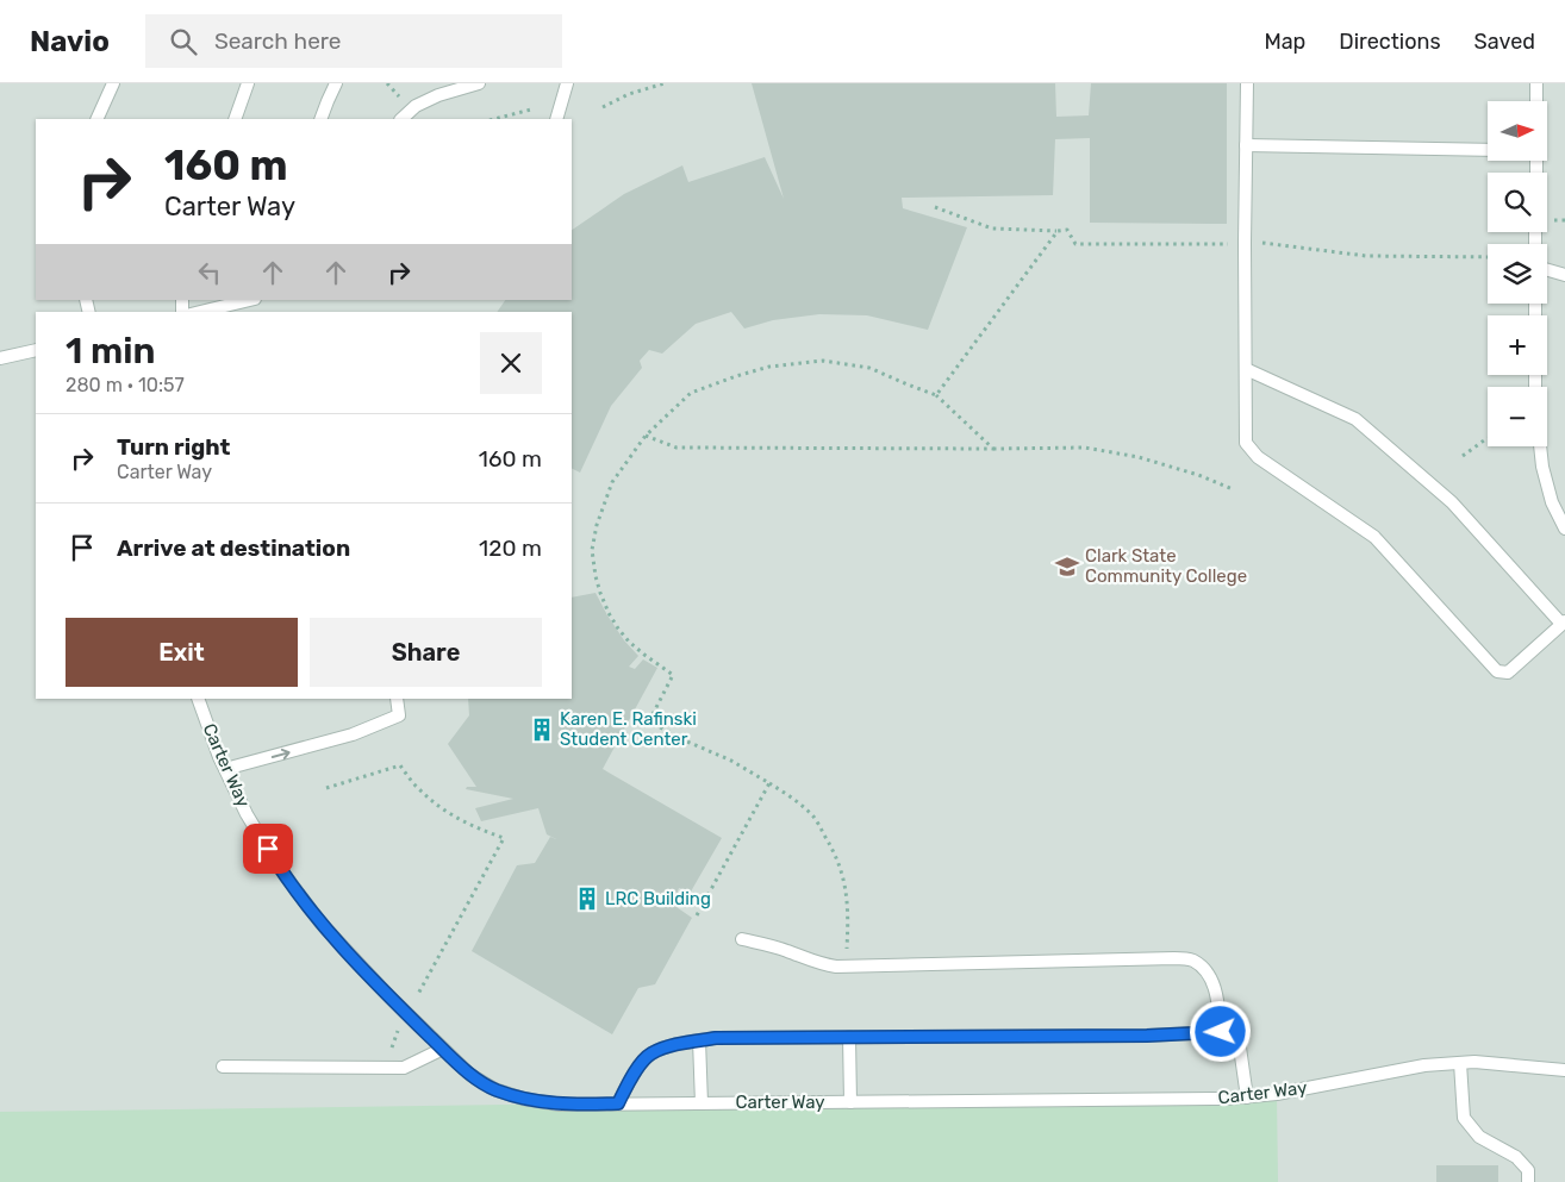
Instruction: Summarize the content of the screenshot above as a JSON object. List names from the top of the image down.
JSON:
{
  "streets": {
    "lane": ["Carter Way"]
  },
  "places": {
    "school or university": ["Clark State Community College"],
    "building": ["Karen E. Rafinski Student Center", "LRC Building"]
  },
  "north": "right",
  "page": {
    "header": "Navio",
    "search": "Search here",
    "nav": ["Map", "Directions", "Saved"],
    "map_buttons": ["+", "−"],
    "turn": ["160 m", "Carter Way"],
    "heading": ["1 min", "280 m · 10:57"],
    "list": [
      {
        "name": "Turn right",
        "note": "Carter Way",
        "value": "160 m"
      },
      {
        "name": "Arrive at destination",
        "value": "120 m"
      }
    ],
    "buttons": ["Exit", "Share"]
  }
}
